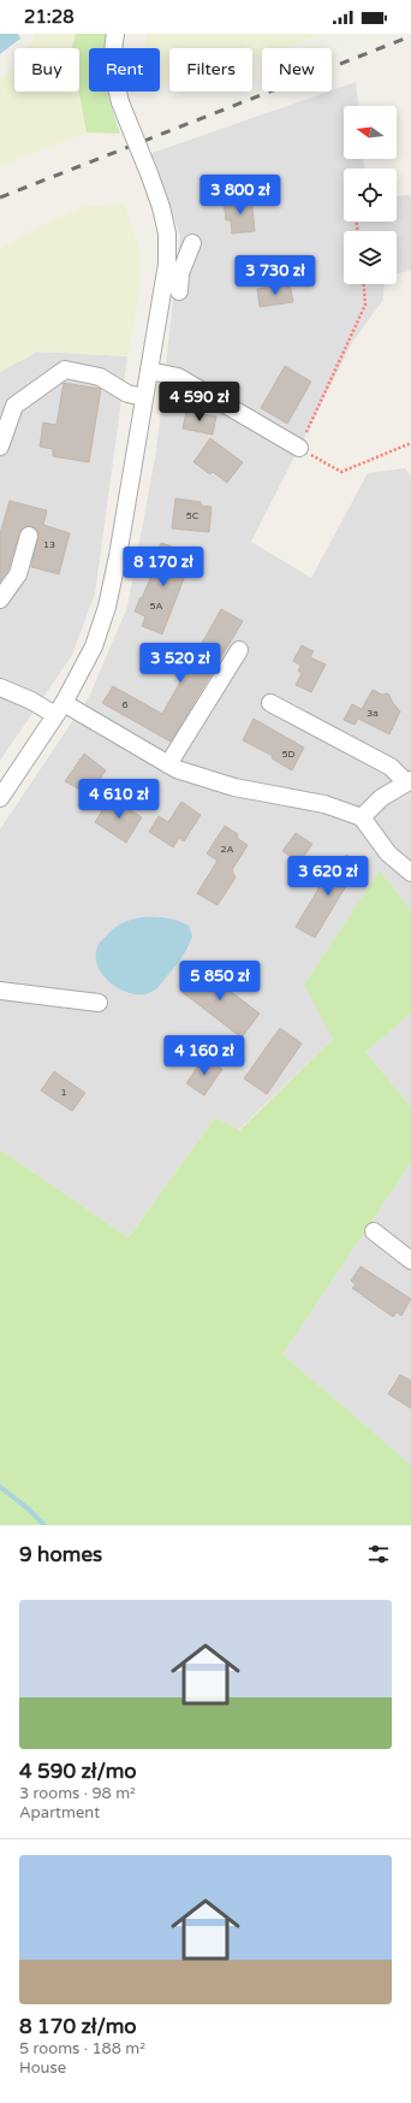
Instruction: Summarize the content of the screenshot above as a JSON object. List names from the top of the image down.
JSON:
{
  "house_numbers": [
    "5C",
    "13",
    "5A",
    "6",
    "3a",
    "5D",
    "2A",
    "1"
  ],
  "north": "left",
  "page": {
    "status": "21:28",
    "chip": [
      "Buy",
      "Rent",
      "Filters",
      "New"
    ],
    "price": [
      "3 800 zł",
      "3 730 zł",
      "4 590 zł",
      "8 170 zł",
      "3 520 zł",
      "4 610 zł",
      "3 620 zł",
      "5 850 zł",
      "4 160 zł"
    ],
    "heading": "9 homes",
    "list": [
      {
        "name": "4 590 zł/mo",
        "note": "3 rooms · 98 m² · Apartment"
      },
      {
        "name": "8 170 zł/mo",
        "note": "5 rooms · 188 m² · House"
      }
    ]
  }
}
